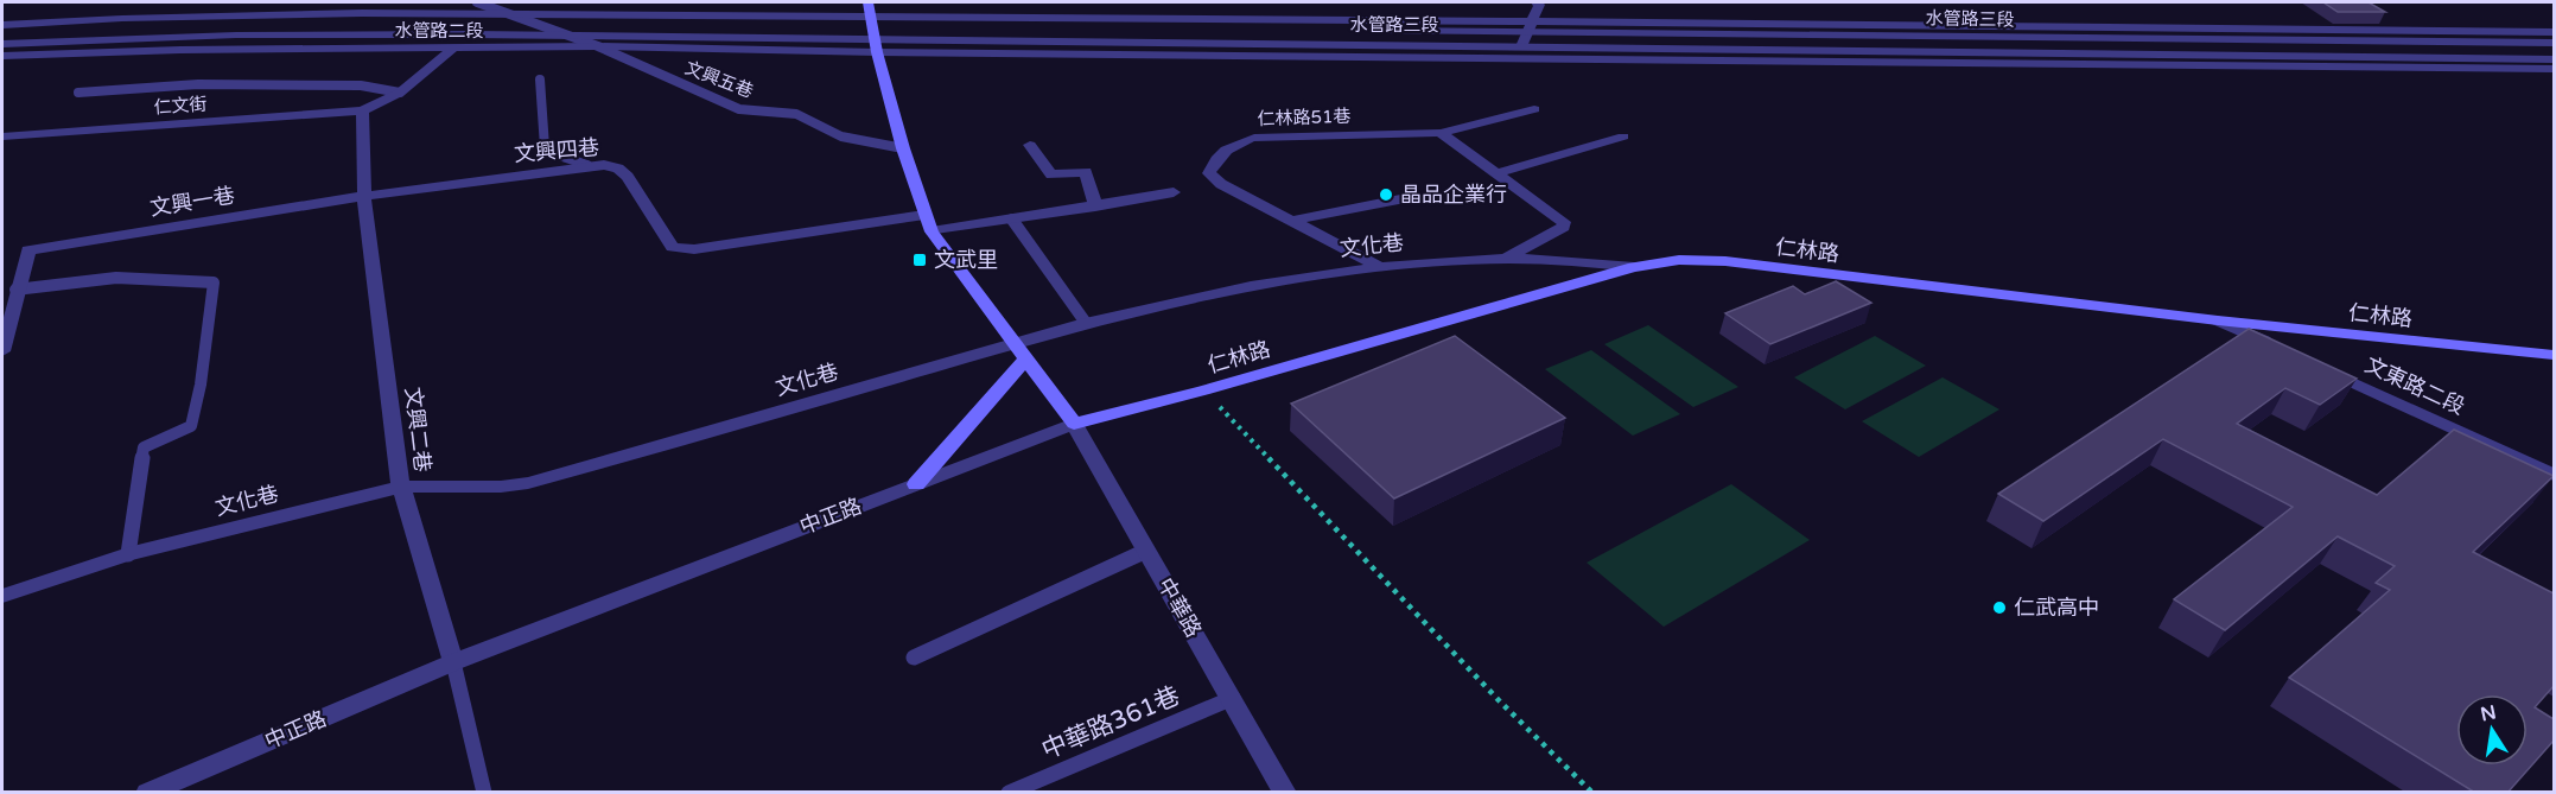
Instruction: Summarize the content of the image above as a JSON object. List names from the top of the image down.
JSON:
{
  "streets": {
    "main road": ["仁林路"],
    "street": [
      "水管路三段",
      "水管路二段",
      "仁文街",
      "仁林路51巷",
      "文興四巷",
      "文興一巷",
      "文化巷",
      "文東路二段",
      "文興二巷",
      "中正路",
      "中華路"
    ],
    "lane": ["文興五巷", "中華路361巷"]
  },
  "crossings": [
    ["水管路三段", "水管路二段"],
    ["水管路二段", "文興五巷"],
    ["仁文街", "文興二巷"],
    ["仁林路51巷", "文化巷"],
    ["文興四巷", "文興一巷"],
    ["文興四巷", "文興二巷"],
    ["文興一巷", "文興二巷"],
    ["文化巷", "仁林路"],
    ["文化巷", "文興二巷"],
    ["仁林路", "中正路"],
    ["仁林路", "中華路"],
    ["文興二巷", "中正路"],
    ["中正路", "中華路"],
    ["中華路", "中華路361巷"]
  ],
  "places": {
    "other": ["晶品企業行", "仁武高中"],
    "transit": ["文武里"]
  },
  "north": "top"
}
